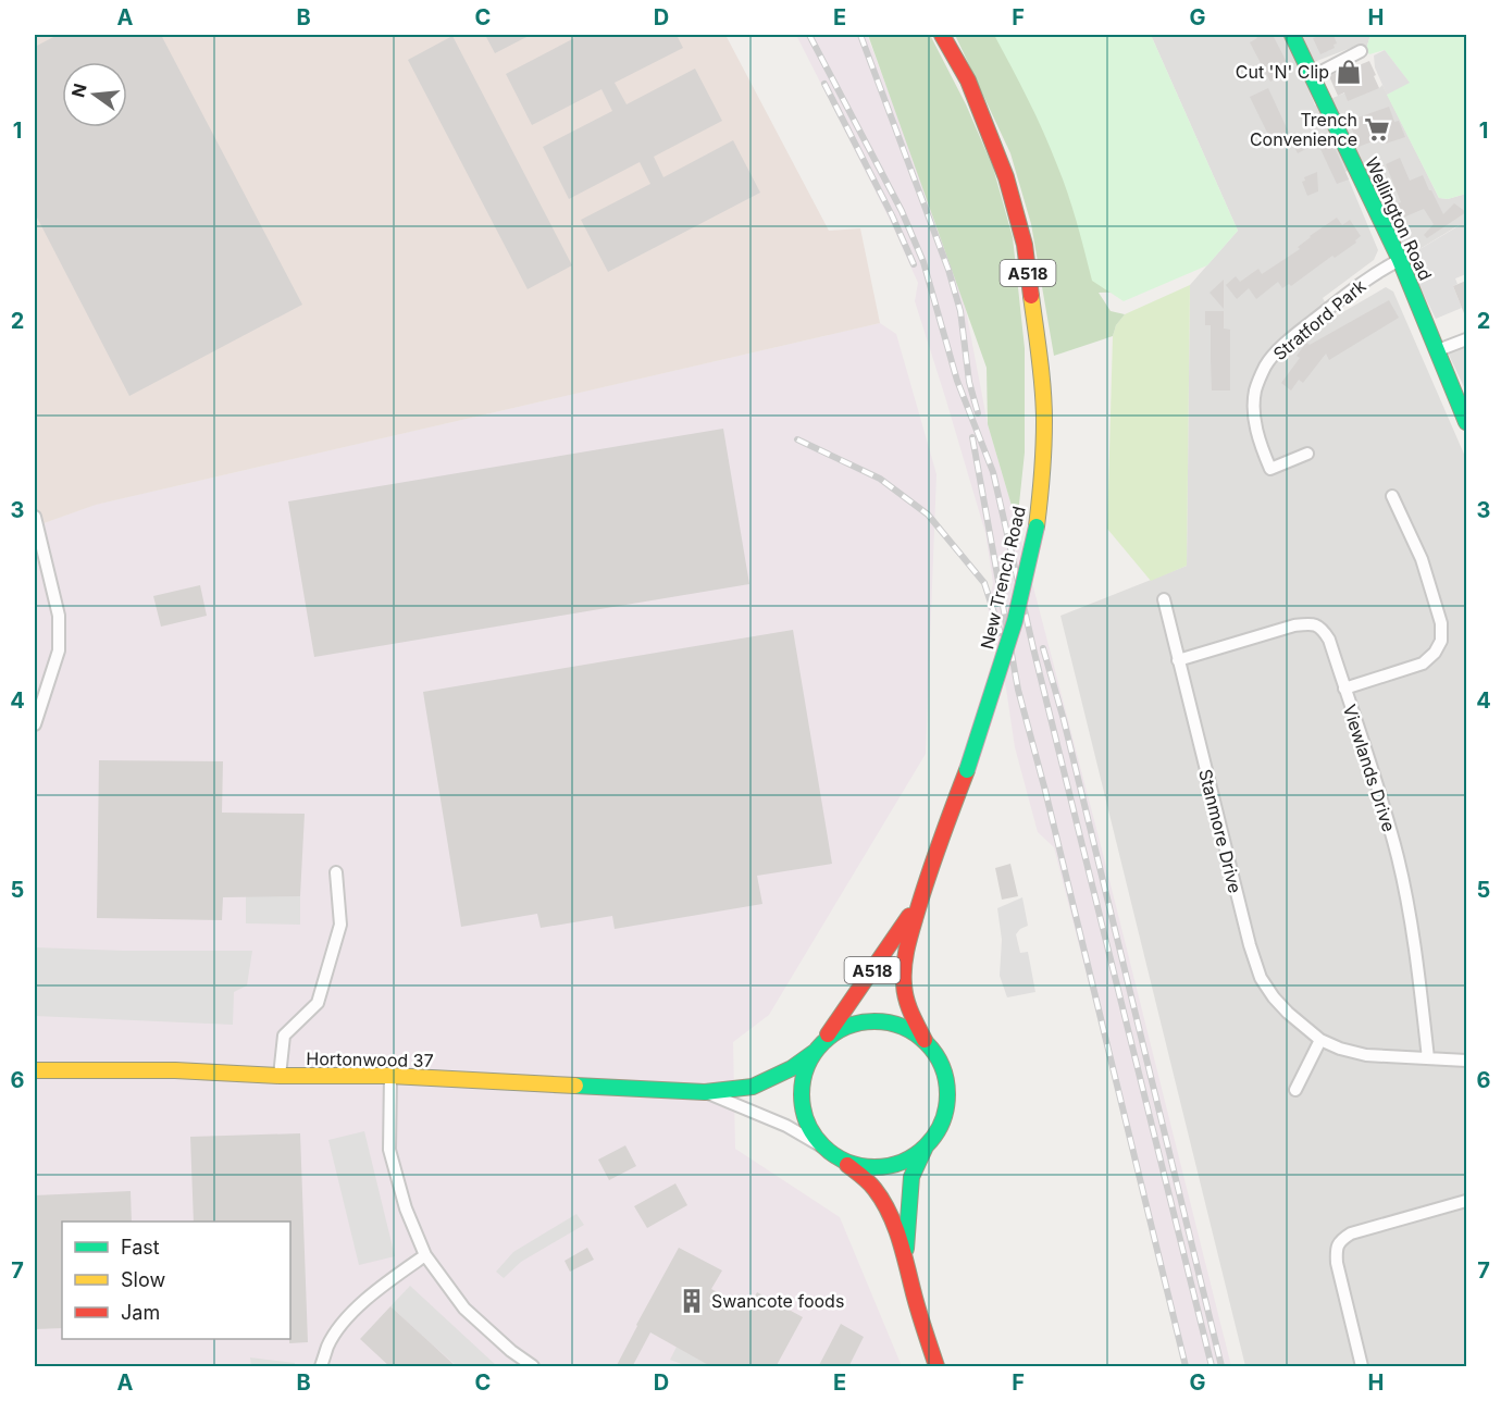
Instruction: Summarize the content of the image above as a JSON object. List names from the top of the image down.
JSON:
{
  "streets": {
    "main road": [
      "Wellington Road",
      "A518",
      "New Trench Road",
      "Hortonwood 37"
    ],
    "street": ["Stratford Park", "Viewlands Drive", "Stanmore Drive"]
  },
  "crossings": [
    ["Wellington Road", "Stratford Park"],
    ["New Trench Road", "Hortonwood 37"],
    ["Viewlands Drive", "Stanmore Drive"]
  ],
  "places": {
    "shop": ["Cut 'N' Clip"],
    "supermarket": ["Trench Convenience"],
    "building": ["Swancote foods"]
  },
  "legend": ["Fast", "Slow", "Jam"],
  "north": "left",
  "grid": {
    "columns": [
      "A",
      "B",
      "C",
      "D",
      "E",
      "F",
      "G",
      "H"
    ],
    "rows": [
      "1",
      "2",
      "3",
      "4",
      "5",
      "6",
      "7"
    ]
  }
}
